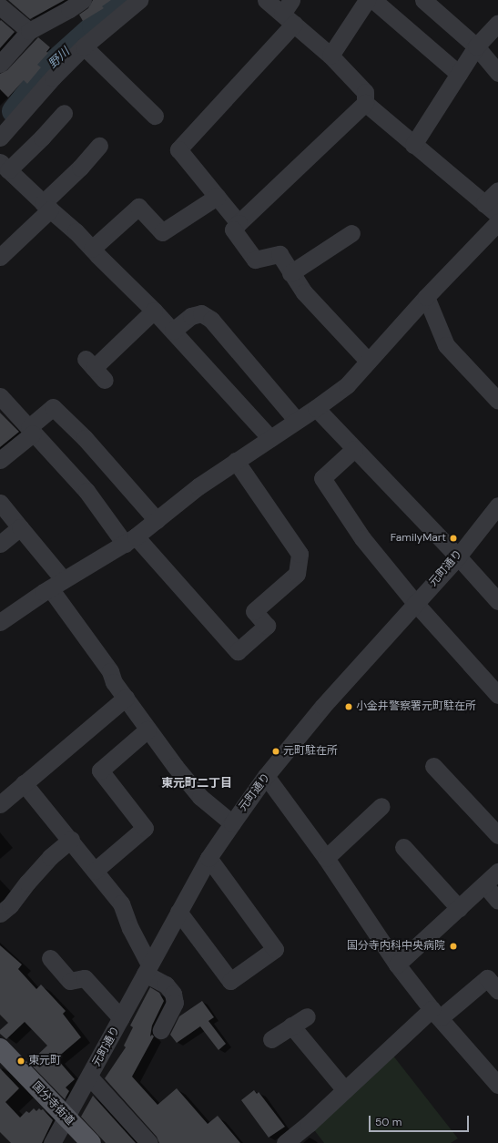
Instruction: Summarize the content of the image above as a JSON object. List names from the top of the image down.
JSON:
{
  "streets": {
    "main road": ["国分寺街道"],
    "street": ["元町通り"]
  },
  "crossings": [
    ["元町通り", "国分寺街道"]
  ],
  "districts": ["東元町二丁目"],
  "water": ["野川"],
  "places": [
    "FamilyMart",
    "小金井警察署元町駐在所",
    "元町駐在所",
    "国分寺内科中央病院",
    "東元町"
  ],
  "scale_bar": "50 m"
}
